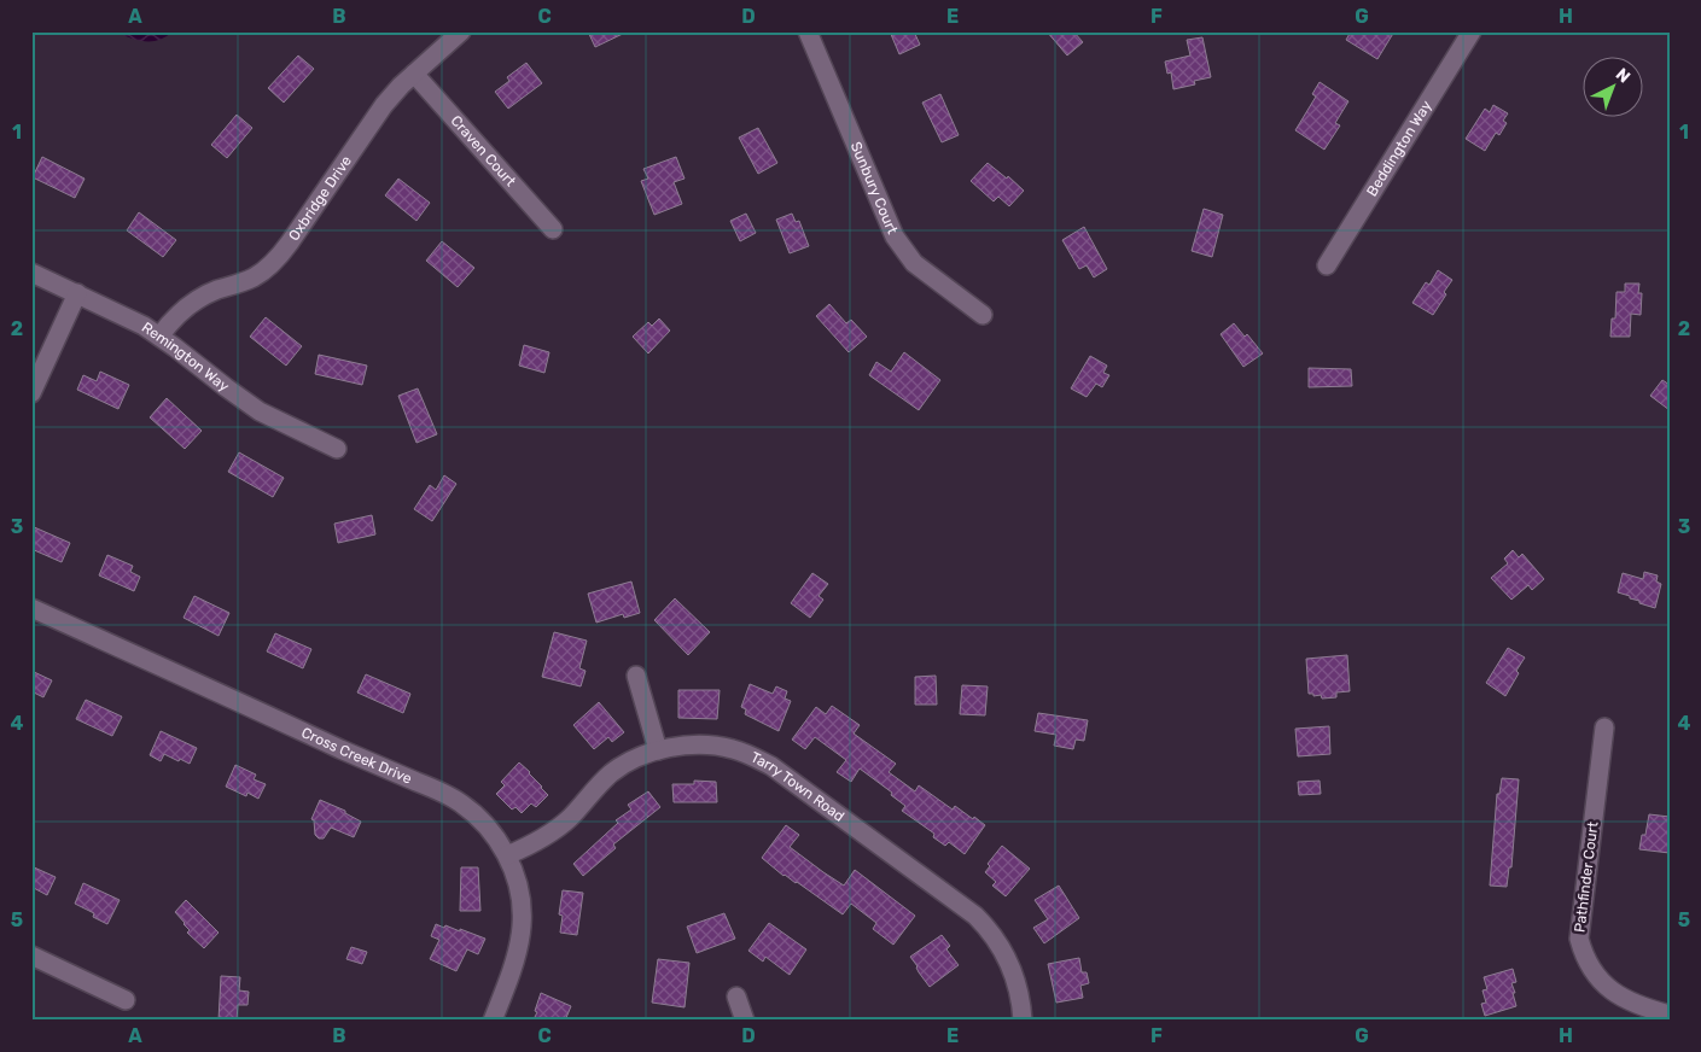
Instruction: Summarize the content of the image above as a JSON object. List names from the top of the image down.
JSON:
{
  "streets": {
    "street": [
      "Beddington Way",
      "Craven Court",
      "Sunbury Court",
      "Oxbridge Drive",
      "Remington Way",
      "Cross Creek Drive",
      "Tarry Town Road",
      "Pathfinder Court"
    ]
  },
  "crossings": [
    ["Craven Court", "Oxbridge Drive"],
    ["Oxbridge Drive", "Remington Way"],
    ["Cross Creek Drive", "Tarry Town Road"]
  ],
  "north": "top right",
  "grid": {
    "columns": [
      "A",
      "B",
      "C",
      "D",
      "E",
      "F",
      "G",
      "H"
    ],
    "rows": [
      "1",
      "2",
      "3",
      "4",
      "5"
    ]
  }
}
